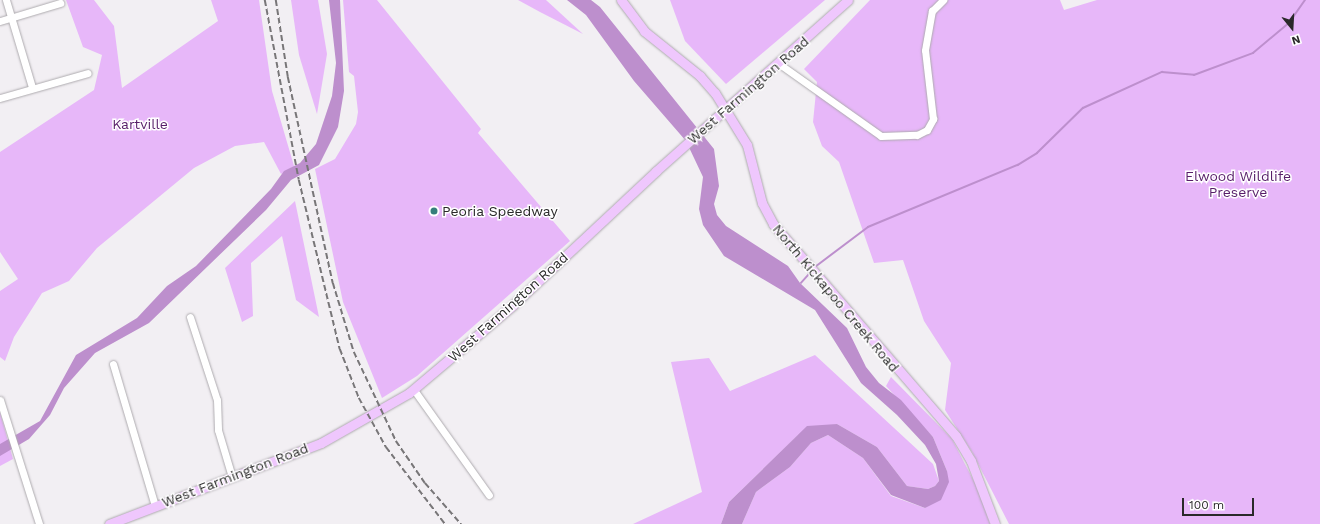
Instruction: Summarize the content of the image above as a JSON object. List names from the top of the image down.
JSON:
{
  "streets": {
    "main road": ["West Farmington Road", "North Kickapoo Creek Road"]
  },
  "crossings": [
    ["West Farmington Road", "North Kickapoo Creek Road"]
  ],
  "parks": ["Kartville", "Elwood Wildlife Preserve"],
  "places": ["Peoria Speedway"],
  "scale_bar": "100 m",
  "north": "bottom"
}
